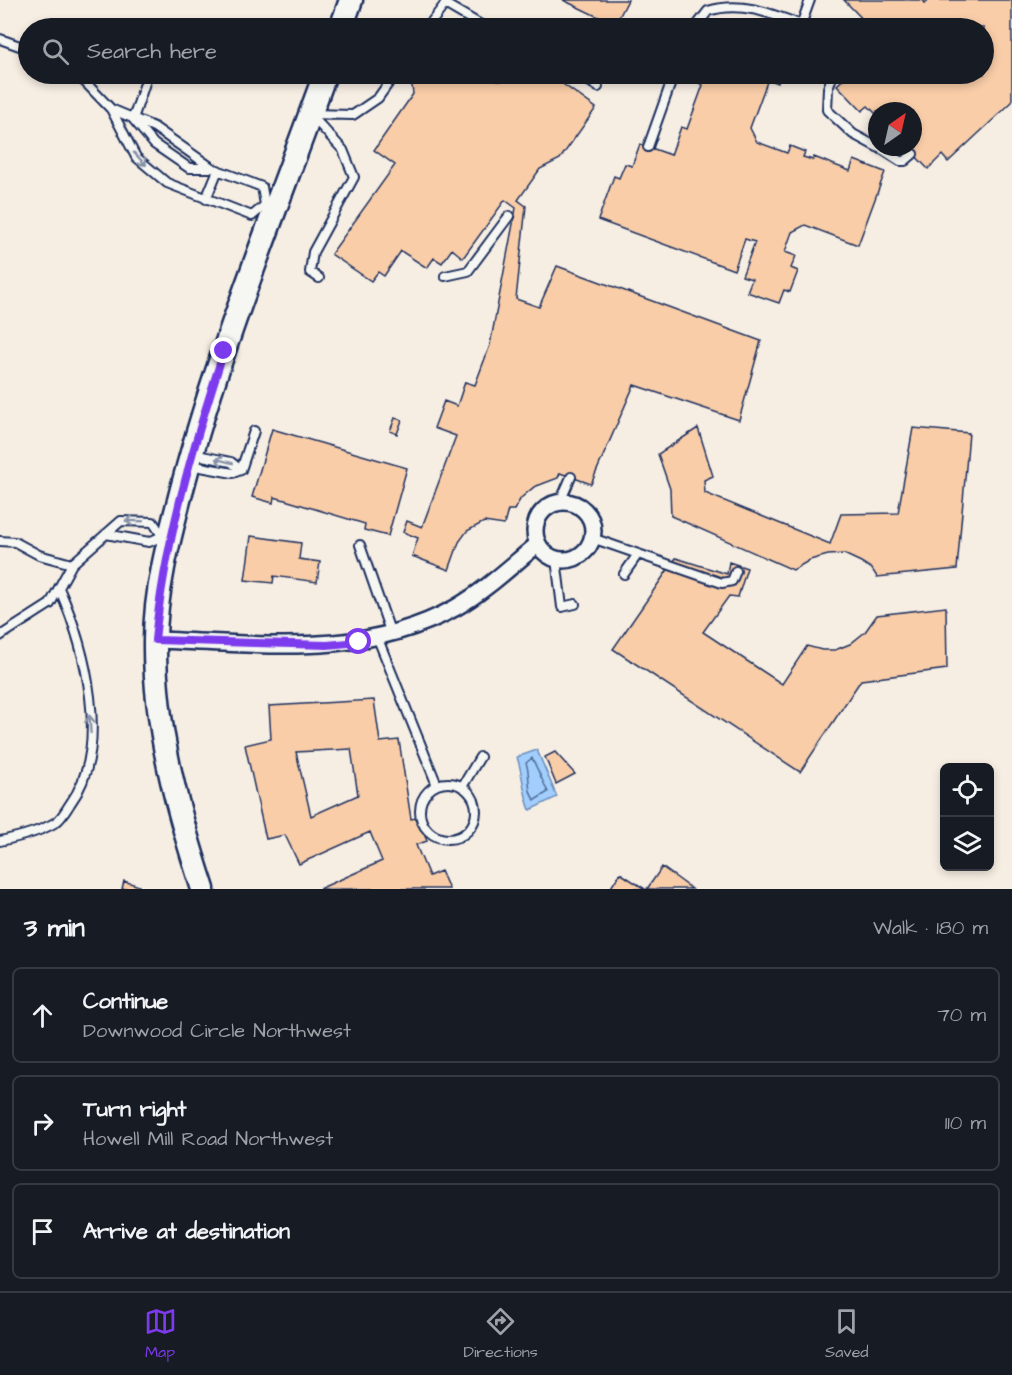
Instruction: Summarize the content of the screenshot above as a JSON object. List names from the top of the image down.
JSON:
{
  "north": "top right",
  "page": {
    "search": "Search here",
    "heading": ["3 min", "Walk · 180 m"],
    "list": [
      ["Continue", "Downwood Circle Northwest", "70 m"],
      ["Turn right", "Howell Mill Road Northwest", "110 m"],
      "Arrive at destination"
    ],
    "nav": ["Map", "Directions", "Saved"]
  }
}
